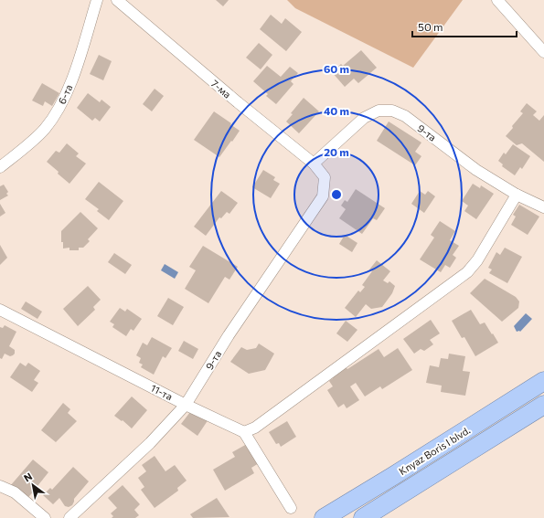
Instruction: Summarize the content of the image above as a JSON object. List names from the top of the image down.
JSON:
{
  "streets": {
    "highway": ["Knyaz Boris I blvd."],
    "street": [
      "7-ма",
      "6-та",
      "9-та",
      "11-та"
    ]
  },
  "crossings": [
    ["7-ма", "9-та"],
    ["9-та", "11-та"]
  ],
  "scale_bar": "50 m",
  "north": "top left",
  "rings": ["60 m", "40 m", "20 m"]
}
